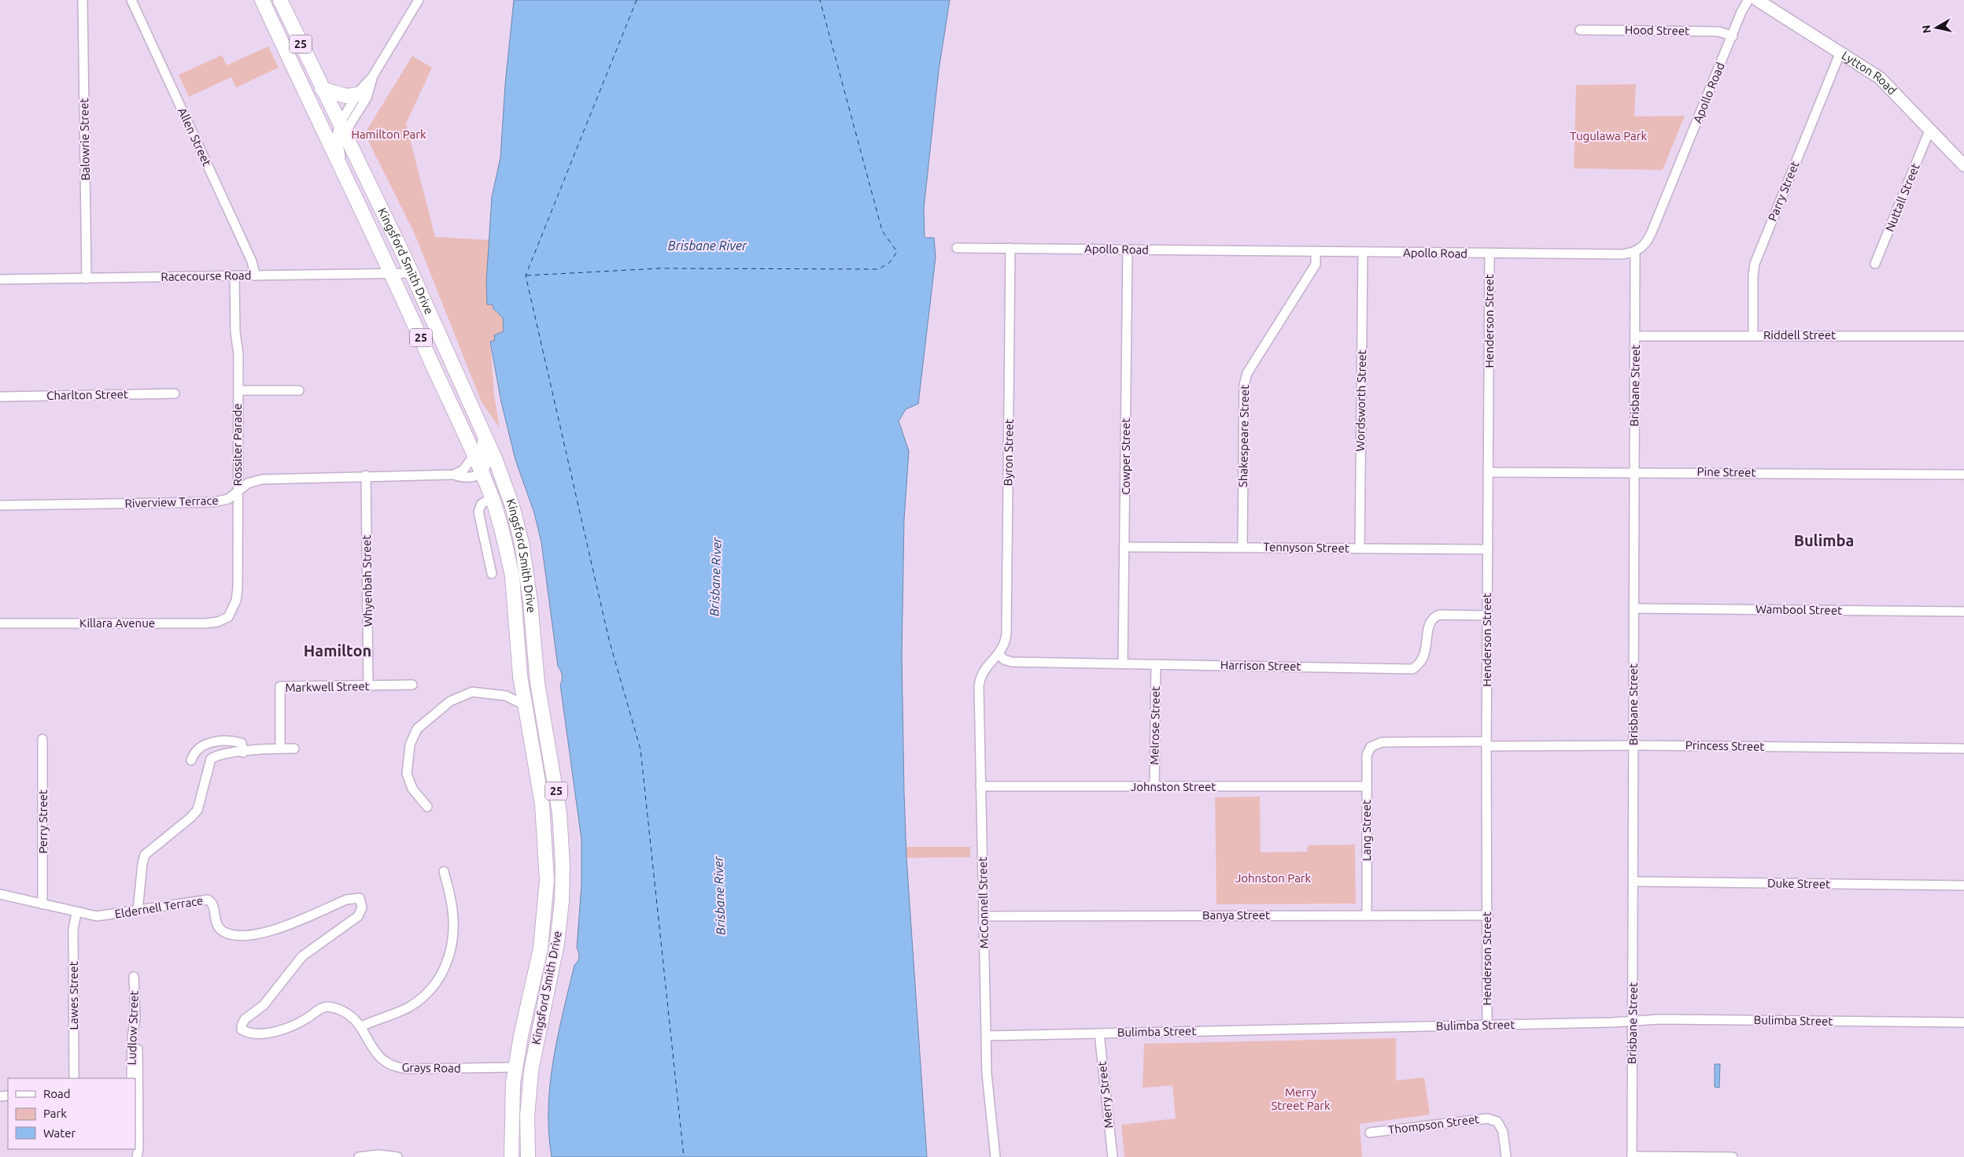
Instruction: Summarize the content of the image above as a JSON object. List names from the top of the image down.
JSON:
{
  "streets": {
    "highway": ["25", "Kingsford Smith Drive"],
    "main road": ["Lytton Road"],
    "street": [
      "Hood Street",
      "Apollo Road",
      "Allen Street",
      "Balowrie Street",
      "Parry Street",
      "Nuttall Street",
      "Racecourse Road",
      "Henderson Street",
      "Riddell Street",
      "Brisbane Street",
      "Charlton Street",
      "Wordsworth Street",
      "Shakespeare Street",
      "Rossiter Parade",
      "Byron Street",
      "Cowper Street",
      "Pine Street",
      "Riverview Terrace",
      "Tennyson Street",
      "Whyenbah Street",
      "Wambool Street",
      "Killara Avenue",
      "Harrison Street",
      "Markwell Street",
      "Melrose Street",
      "Princess Street",
      "Johnston Street",
      "Perry Street",
      "Lang Street",
      "Duke Street",
      "McConnell Street",
      "Eldernell Terrace",
      "Banya Street",
      "Lawes Street",
      "Bulimba Street",
      "Ludlow Street",
      "Grays Road",
      "Merry Street",
      "Thompson Street"
    ]
  },
  "crossings": [
    ["Hood Street", "Apollo Road"],
    ["Lytton Road", "Parry Street"],
    ["Lytton Road", "Nuttall Street"],
    ["Apollo Road", "Henderson Street"],
    ["Apollo Road", "Brisbane Street"],
    ["Apollo Road", "Wordsworth Street"],
    ["Apollo Road", "Shakespeare Street"],
    ["Apollo Road", "Byron Street"],
    ["Apollo Road", "Cowper Street"],
    ["Allen Street", "Racecourse Road"],
    ["Balowrie Street", "Racecourse Road"],
    ["Parry Street", "Riddell Street"],
    ["Kingsford Smith Drive", "Racecourse Road"],
    ["Kingsford Smith Drive", "Riverview Terrace"],
    ["Kingsford Smith Drive", "Grays Road"],
    ["Racecourse Road", "Rossiter Parade"],
    ["Henderson Street", "Pine Street"],
    ["Henderson Street", "Tennyson Street"],
    ["Henderson Street", "Harrison Street"],
    ["Henderson Street", "Princess Street"],
    ["Henderson Street", "Banya Street"],
    ["Henderson Street", "Bulimba Street"],
    ["Riddell Street", "Brisbane Street"],
    ["Brisbane Street", "Pine Street"],
    ["Brisbane Street", "Wambool Street"],
    ["Brisbane Street", "Princess Street"],
    ["Brisbane Street", "Duke Street"],
    ["Brisbane Street", "Bulimba Street"],
    ["Wordsworth Street", "Tennyson Street"],
    ["Shakespeare Street", "Tennyson Street"],
    ["Rossiter Parade", "Riverview Terrace"],
    ["Rossiter Parade", "Killara Avenue"],
    ["Byron Street", "Harrison Street"],
    ["Byron Street", "McConnell Street"],
    ["Cowper Street", "Tennyson Street"],
    ["Cowper Street", "Harrison Street"],
    ["Riverview Terrace", "Whyenbah Street"],
    ["Whyenbah Street", "Markwell Street"],
    ["Harrison Street", "Melrose Street"],
    ["Harrison Street", "McConnell Street"],
    ["Melrose Street", "Johnston Street"],
    ["Princess Street", "Lang Street"],
    ["Johnston Street", "Lang Street"],
    ["Johnston Street", "McConnell Street"],
    ["Perry Street", "Eldernell Terrace"],
    ["Lang Street", "Banya Street"],
    ["McConnell Street", "Banya Street"],
    ["McConnell Street", "Bulimba Street"],
    ["Eldernell Terrace", "Lawes Street"],
    ["Eldernell Terrace", "Grays Road"],
    ["Bulimba Street", "Merry Street"]
  ],
  "districts": ["Bulimba", "Hamilton"],
  "water": ["Brisbane River"],
  "parks": [
    "Hamilton Park",
    "Tugulawa Park",
    "Johnston Park",
    "Merry Street Park"
  ],
  "legend": ["Road", "Park", "Water"],
  "north": "left"
}
